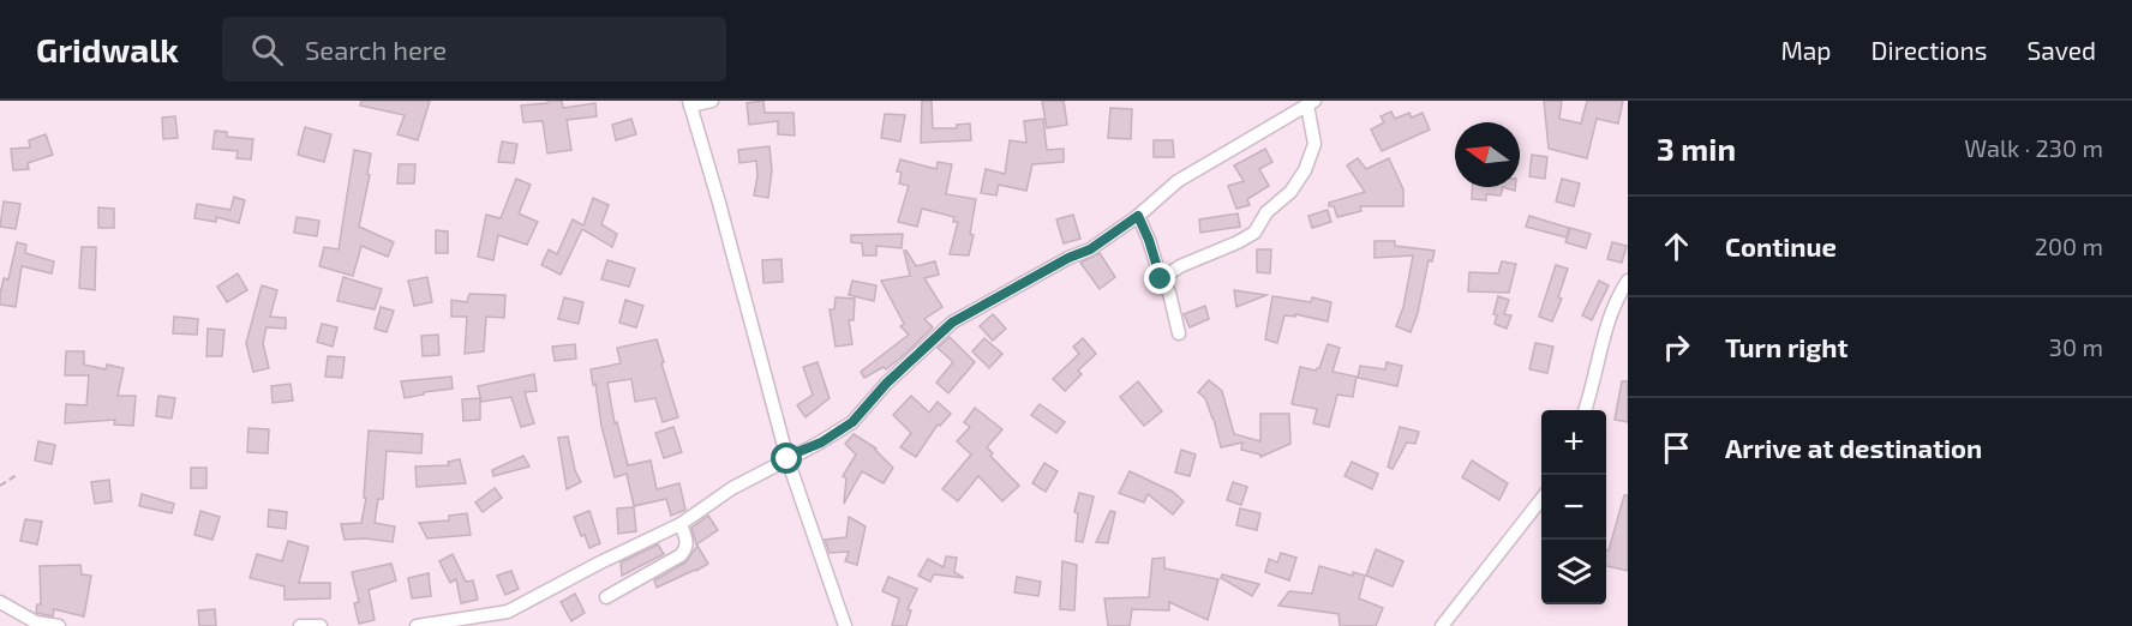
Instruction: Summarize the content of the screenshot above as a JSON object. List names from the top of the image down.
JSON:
{
  "north": "left",
  "page": {
    "header": "Gridwalk",
    "search": "Search here",
    "nav": ["Map", "Directions", "Saved"],
    "heading": ["3 min", "Walk · 230 m"],
    "list": [
      ["Continue", "200 m"],
      ["Turn right", "30 m"],
      "Arrive at destination"
    ],
    "map_buttons": ["+", "−"]
  }
}
